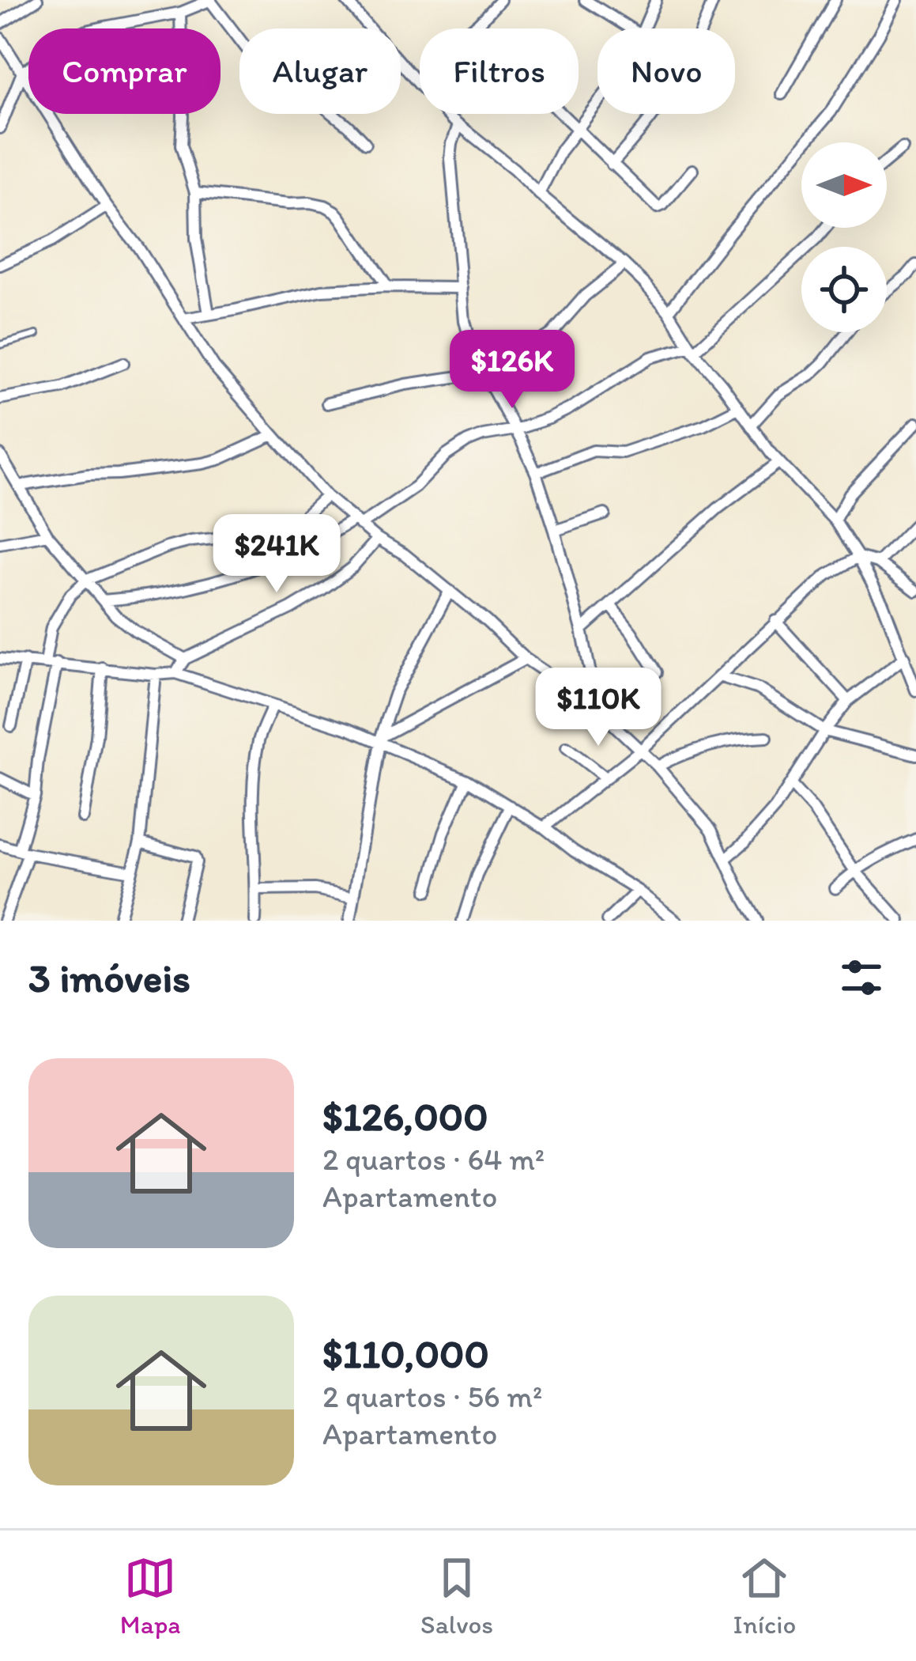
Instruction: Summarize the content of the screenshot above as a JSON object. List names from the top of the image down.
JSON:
{
  "north": "right",
  "page": {
    "chip": [
      "Comprar",
      "Alugar",
      "Filtros",
      "Novo"
    ],
    "price": ["$126K", "$241K", "$110K"],
    "heading": "3 imóveis",
    "list": [
      {
        "name": "$126,000",
        "note": "2 quartos · 64 m² · Apartamento"
      },
      {
        "name": "$110,000",
        "note": "2 quartos · 56 m² · Apartamento"
      }
    ],
    "tabs": ["Mapa", "Salvos", "Início"]
  }
}
